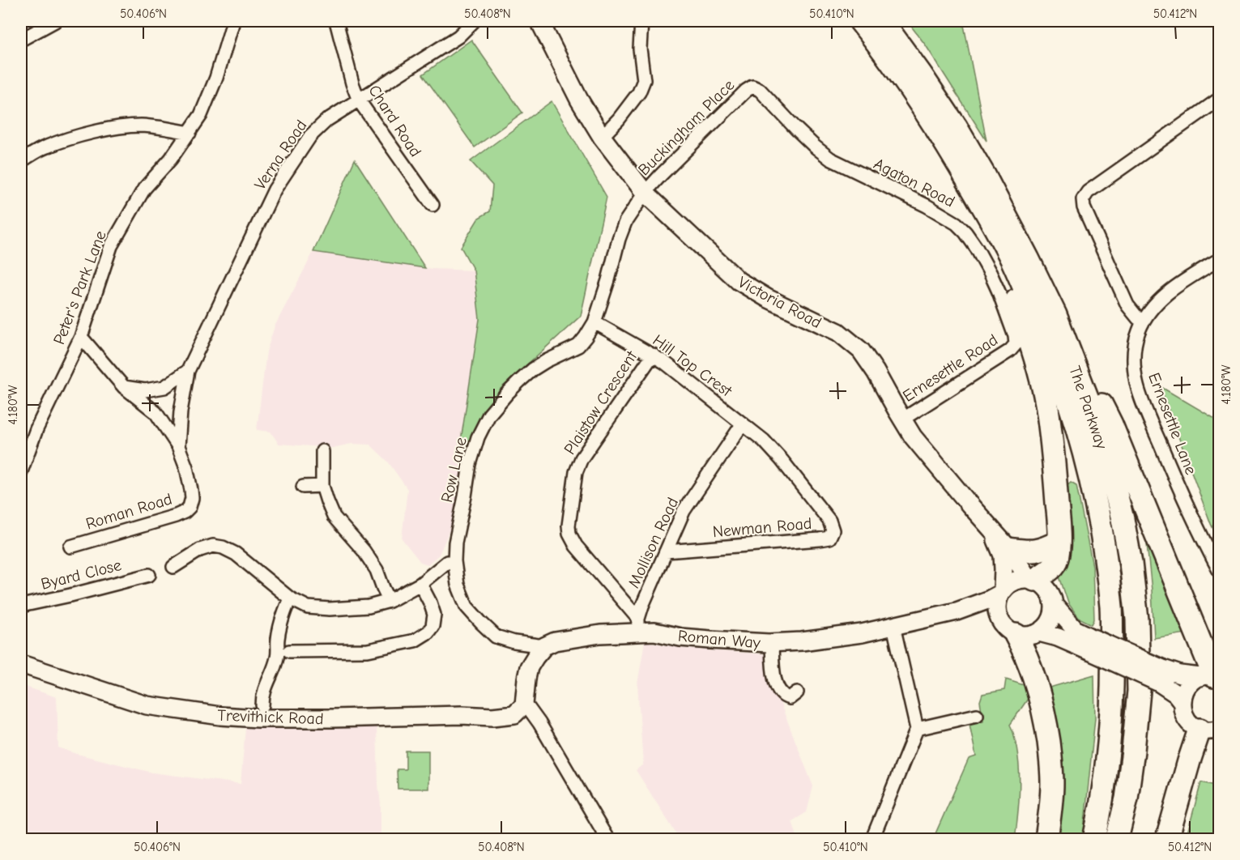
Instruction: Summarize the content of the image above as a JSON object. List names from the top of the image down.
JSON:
{
  "streets": {
    "highway": ["The Parkway"],
    "street": [
      "Chard Road",
      "Buckingham Place",
      "Verna Road",
      "Agaton Road",
      "Peter's Park Lane",
      "Victoria Road",
      "Hill Top Crest",
      "Ernesettle Road",
      "Plaistow Crescent",
      "Ernesettle Lane",
      "Row Lane",
      "Roman Road",
      "Newman Road",
      "Mollison Road",
      "Byard Close",
      "Roman Way",
      "Trevithick Road"
    ]
  },
  "crossings": [
    ["Chard Road", "Verna Road"],
    ["Buckingham Place", "Agaton Road"],
    ["Buckingham Place", "Victoria Road"],
    ["Buckingham Place", "Row Lane"],
    ["Verna Road", "Roman Road"],
    ["Agaton Road", "Ernesettle Road"],
    ["Peter's Park Lane", "Roman Road"],
    ["Victoria Road", "Ernesettle Road"],
    ["Victoria Road", "Row Lane"],
    ["Victoria Road", "Roman Way"],
    ["Hill Top Crest", "Plaistow Crescent"],
    ["Hill Top Crest", "Row Lane"],
    ["Hill Top Crest", "Newman Road"],
    ["Hill Top Crest", "Mollison Road"],
    ["Plaistow Crescent", "Mollison Road"],
    ["Plaistow Crescent", "Roman Way"],
    ["Row Lane", "Roman Way"],
    ["Newman Road", "Mollison Road"],
    ["Mollison Road", "Roman Way"]
  ],
  "coordinates": [
    "50.406°N",
    "50.408°N",
    "50.410°N",
    "50.412°N",
    "4.180°W"
  ]
}
